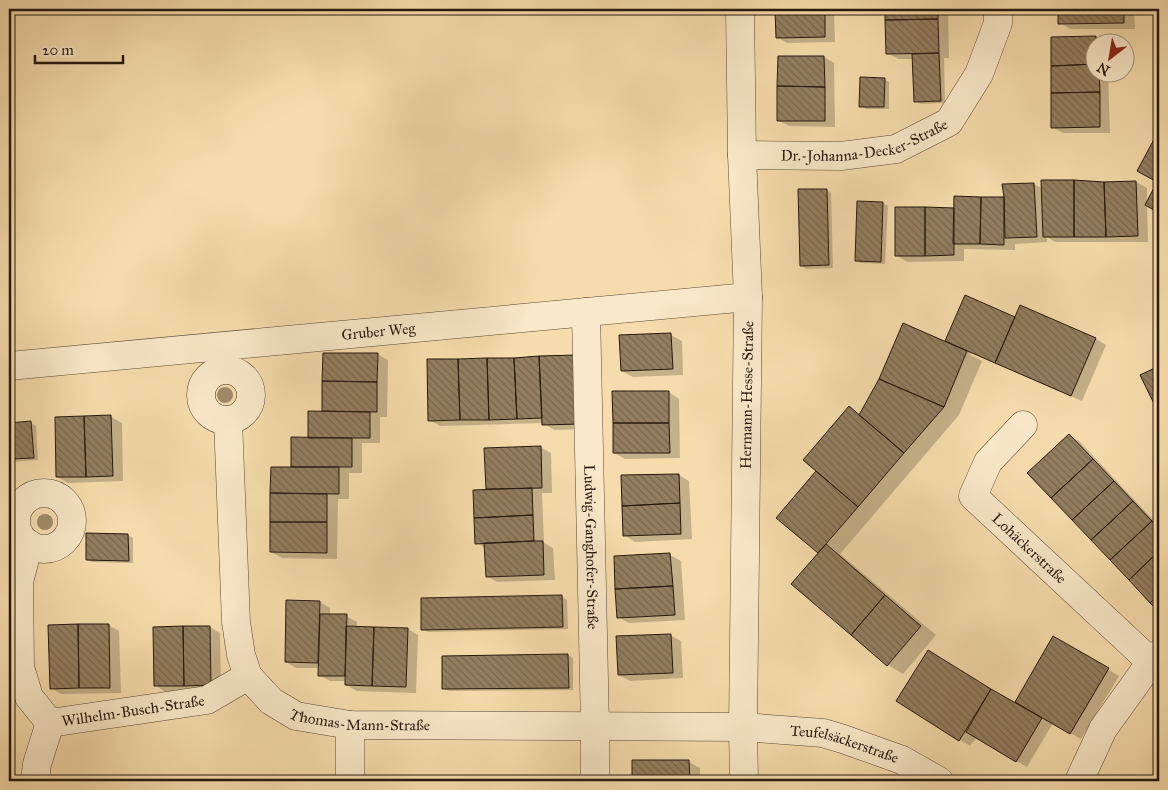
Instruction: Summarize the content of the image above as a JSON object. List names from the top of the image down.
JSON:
{
  "streets": {
    "street": [
      "Dr.-Johanna-Decker-Straße",
      "Gruber Weg",
      "Hermann-Hesse-Straße",
      "Ludwig-Ganghofer-Straße",
      "Lohäckerstraße",
      "Wilhelm-Busch-Straße",
      "Thomas-Mann-Straße",
      "Teufelsäckerstraße"
    ]
  },
  "crossings": [
    ["Dr.-Johanna-Decker-Straße", "Hermann-Hesse-Straße"],
    ["Gruber Weg", "Hermann-Hesse-Straße"],
    ["Gruber Weg", "Ludwig-Ganghofer-Straße"],
    ["Hermann-Hesse-Straße", "Thomas-Mann-Straße"],
    ["Hermann-Hesse-Straße", "Teufelsäckerstraße"],
    ["Ludwig-Ganghofer-Straße", "Thomas-Mann-Straße"],
    ["Wilhelm-Busch-Straße", "Thomas-Mann-Straße"],
    ["Thomas-Mann-Straße", "Teufelsäckerstraße"]
  ],
  "scale_bar": "20 m",
  "north": "bottom left"
}
